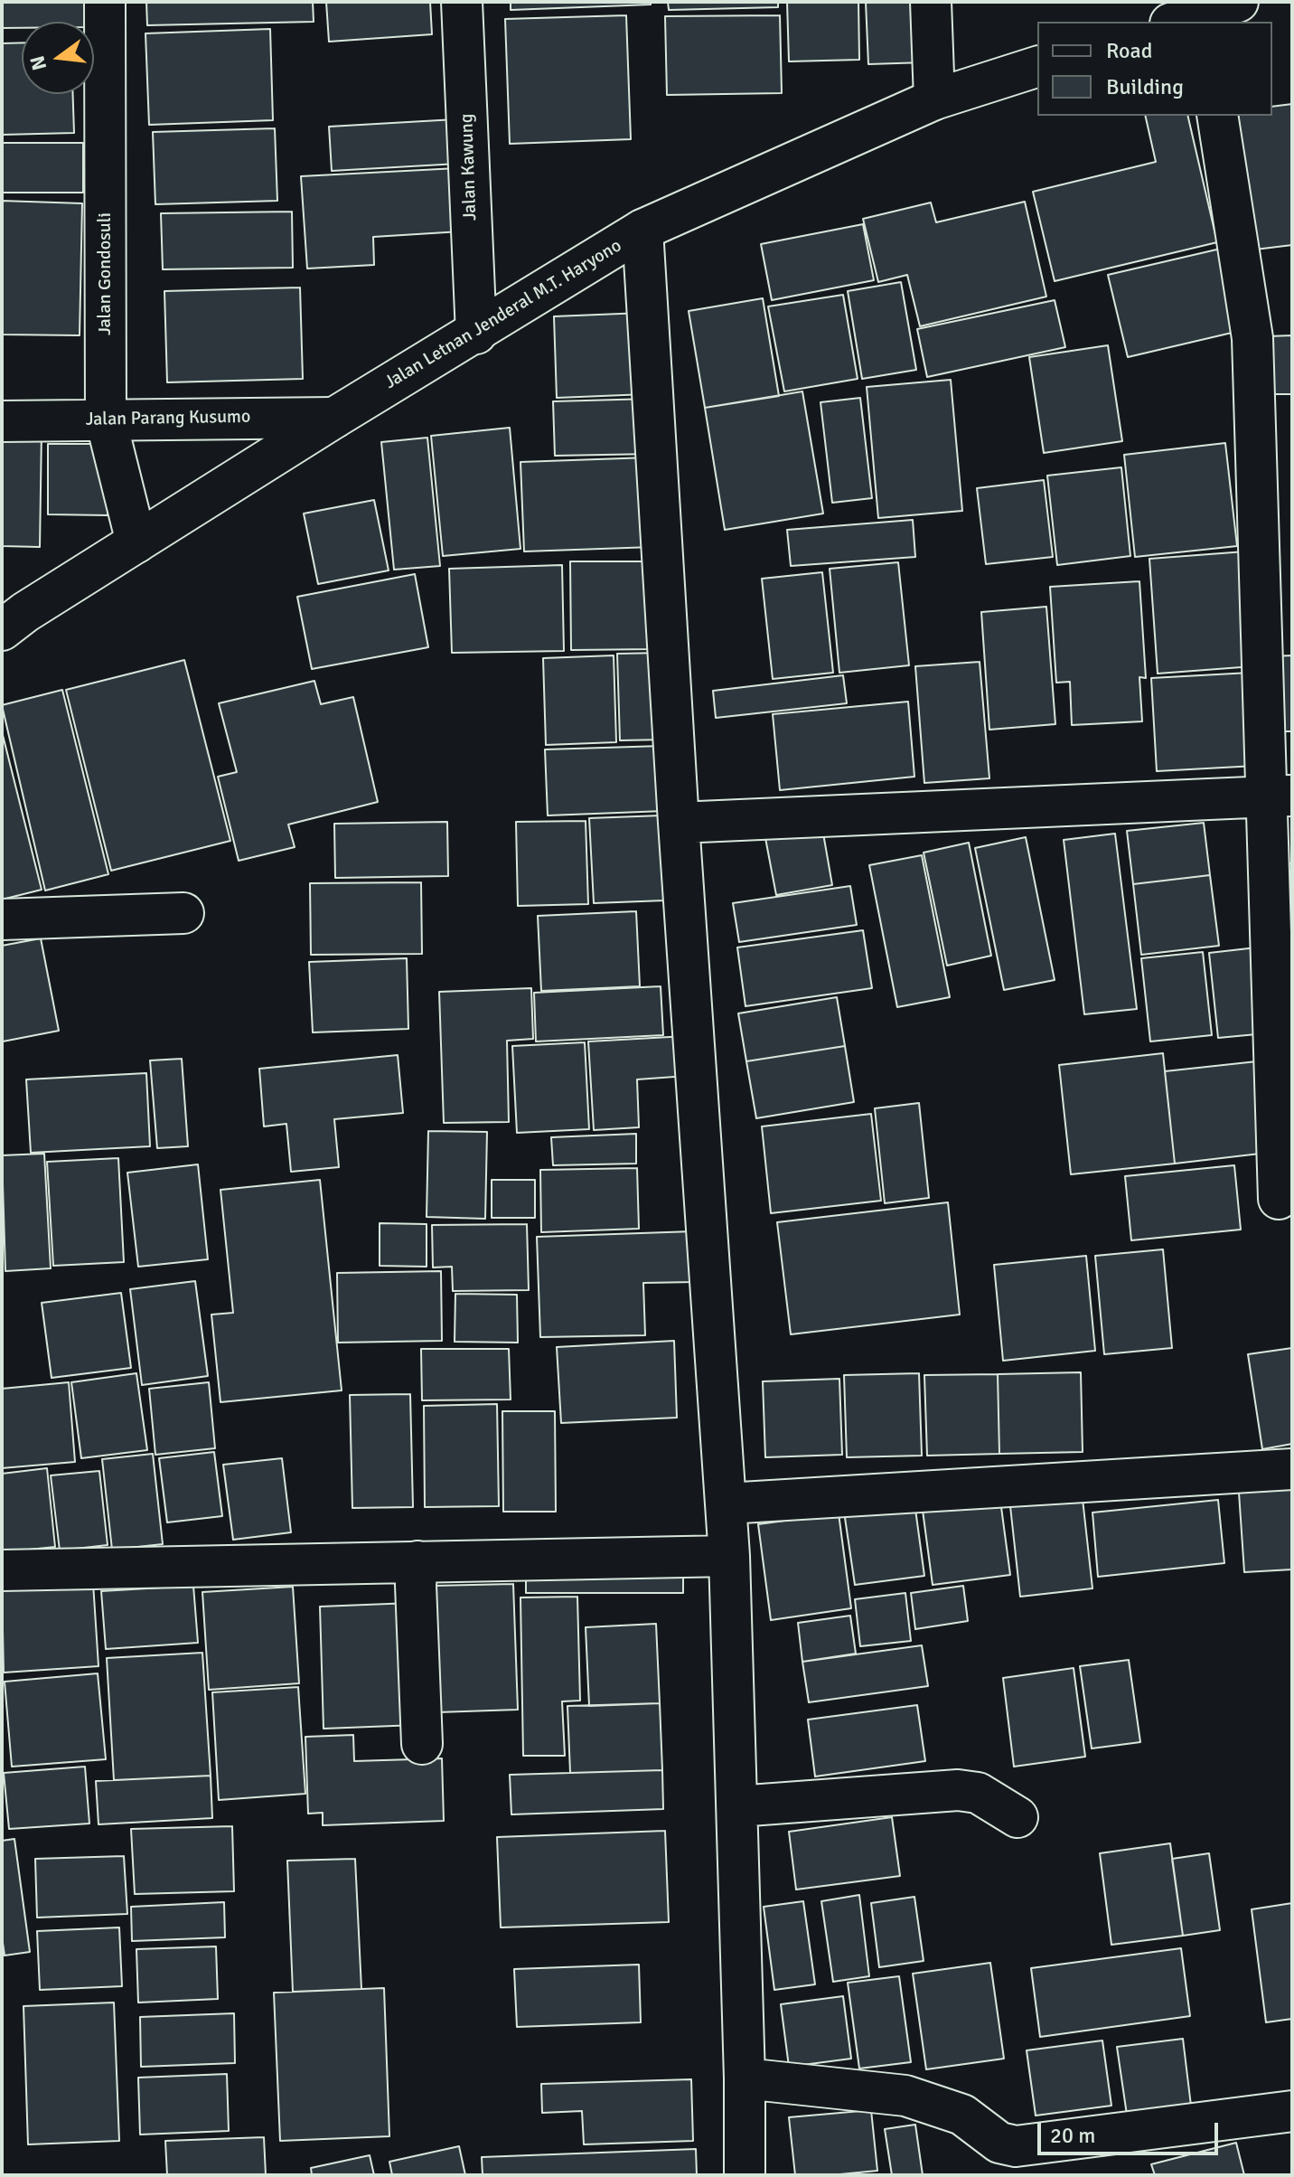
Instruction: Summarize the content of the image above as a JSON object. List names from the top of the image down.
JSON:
{
  "streets": {
    "main road": [
      "Jalan Kawung",
      "Jalan Gondosuli",
      "Jalan Letnan Jenderal M.T. Haryono",
      "Jalan Parang Kusumo"
    ]
  },
  "crossings": [
    ["Jalan Kawung", "Jalan Letnan Jenderal M.T. Haryono"],
    ["Jalan Gondosuli", "Jalan Letnan Jenderal M.T. Haryono"],
    ["Jalan Gondosuli", "Jalan Parang Kusumo"],
    ["Jalan Letnan Jenderal M.T. Haryono", "Jalan Parang Kusumo"]
  ],
  "legend": ["Road", "Building"],
  "scale_bar": "20 m",
  "north": "left"
}
